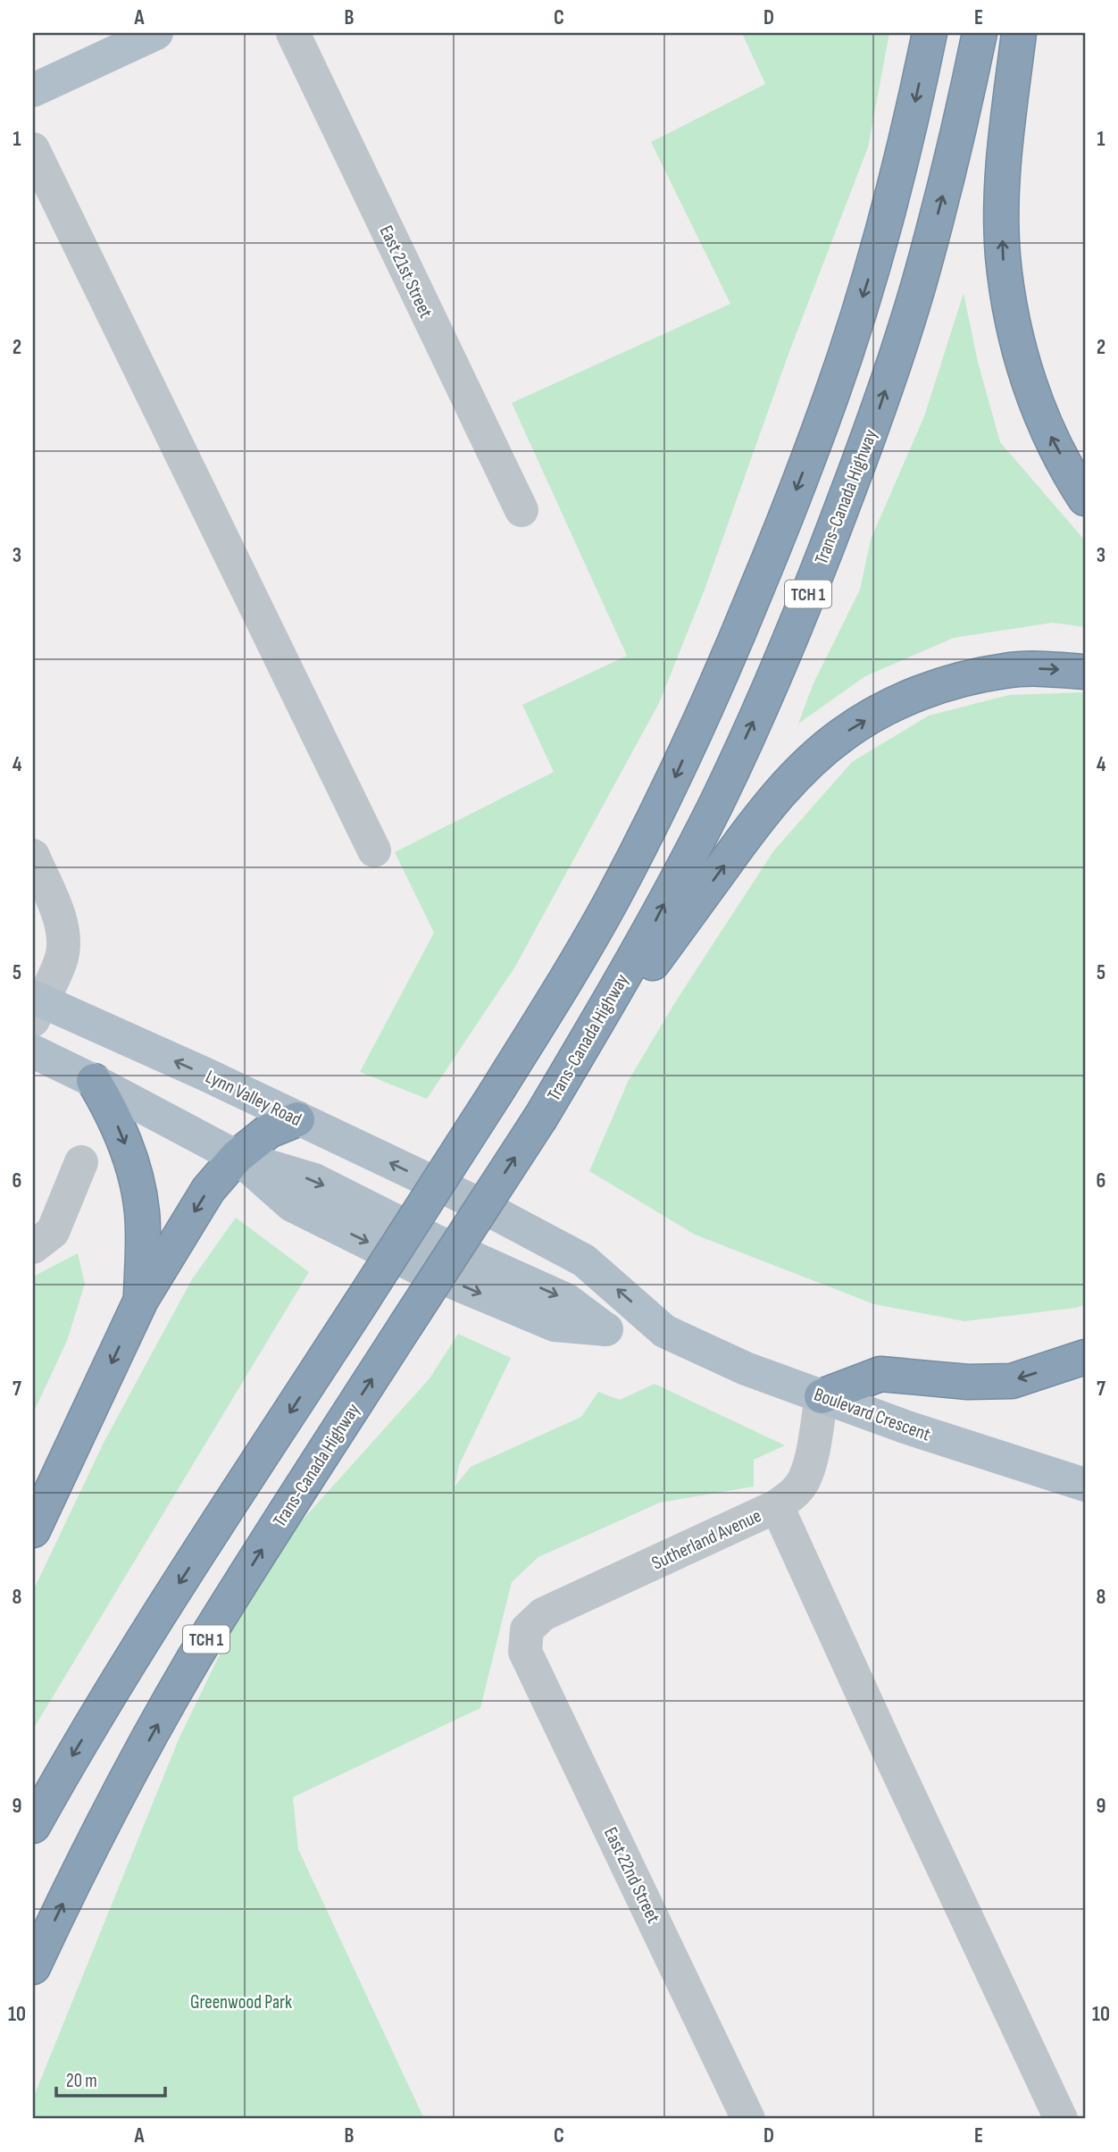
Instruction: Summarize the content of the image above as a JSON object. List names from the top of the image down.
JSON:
{
  "streets": {
    "highway": ["Trans-Canada Highway", "TCH 1"],
    "main road": ["Lynn Valley Road", "Boulevard Crescent"],
    "street": ["East 21st Street", "Sutherland Avenue", "East 22nd Street"]
  },
  "crossings": [
    ["Lynn Valley Road", "Boulevard Crescent"],
    ["Boulevard Crescent", "Sutherland Avenue"],
    ["Sutherland Avenue", "East 22nd Street"]
  ],
  "parks": ["Greenwood Park"],
  "scale_bar": "20 m",
  "grid": {
    "columns": [
      "A",
      "B",
      "C",
      "D",
      "E"
    ],
    "rows": [
      "1",
      "2",
      "3",
      "4",
      "5",
      "6",
      "7",
      "8",
      "9",
      "10"
    ]
  }
}
